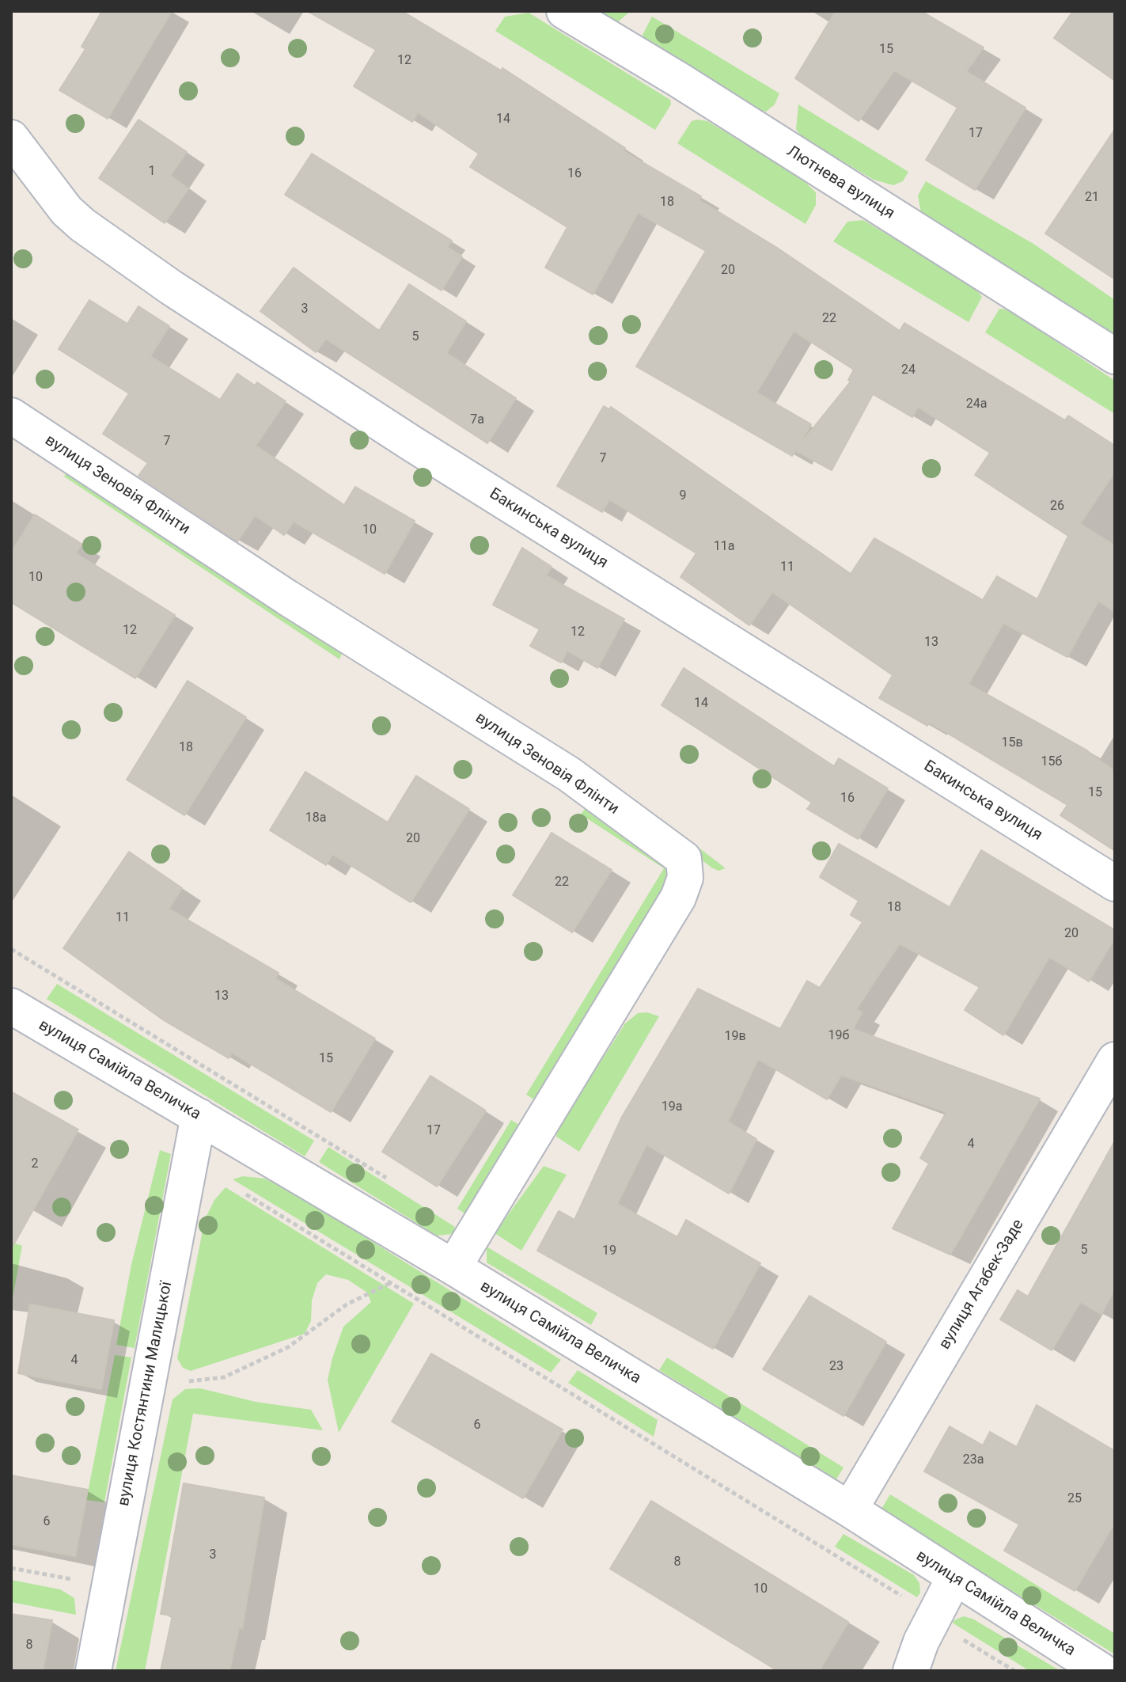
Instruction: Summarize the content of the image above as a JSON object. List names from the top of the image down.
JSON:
{
  "streets": {
    "street": [
      "Лютнева вулиця",
      "вулиця Зеновія Флінти",
      "Бакинська вулиця",
      "вулиця Самійла Величка",
      "вулиця Агабек-Заде",
      "вулиця Костянтини Малицької"
    ]
  },
  "crossings": [
    ["вулиця Зеновія Флінти", "вулиця Самійла Величка"],
    ["вулиця Самійла Величка", "вулиця Агабек-Заде"],
    ["вулиця Самійла Величка", "вулиця Костянтини Малицької"]
  ],
  "house_numbers": [
    "15",
    "12",
    "14",
    "17",
    "1",
    "16",
    "21",
    "18",
    "20",
    "3",
    "22",
    "5",
    "24",
    "24а",
    "7а",
    "7",
    "7",
    "9",
    "26",
    "10",
    "11а",
    "11",
    "10",
    "12",
    "12",
    "13",
    "14",
    "15в",
    "18",
    "15б",
    "15",
    "16",
    "18а",
    "20",
    "22",
    "18",
    "11",
    "20",
    "13",
    "19б",
    "19в",
    "15",
    "19а",
    "17",
    "4",
    "2",
    "5",
    "19",
    "4",
    "23",
    "6",
    "23а",
    "25",
    "6",
    "3",
    "8",
    "10",
    "8"
  ]
}
